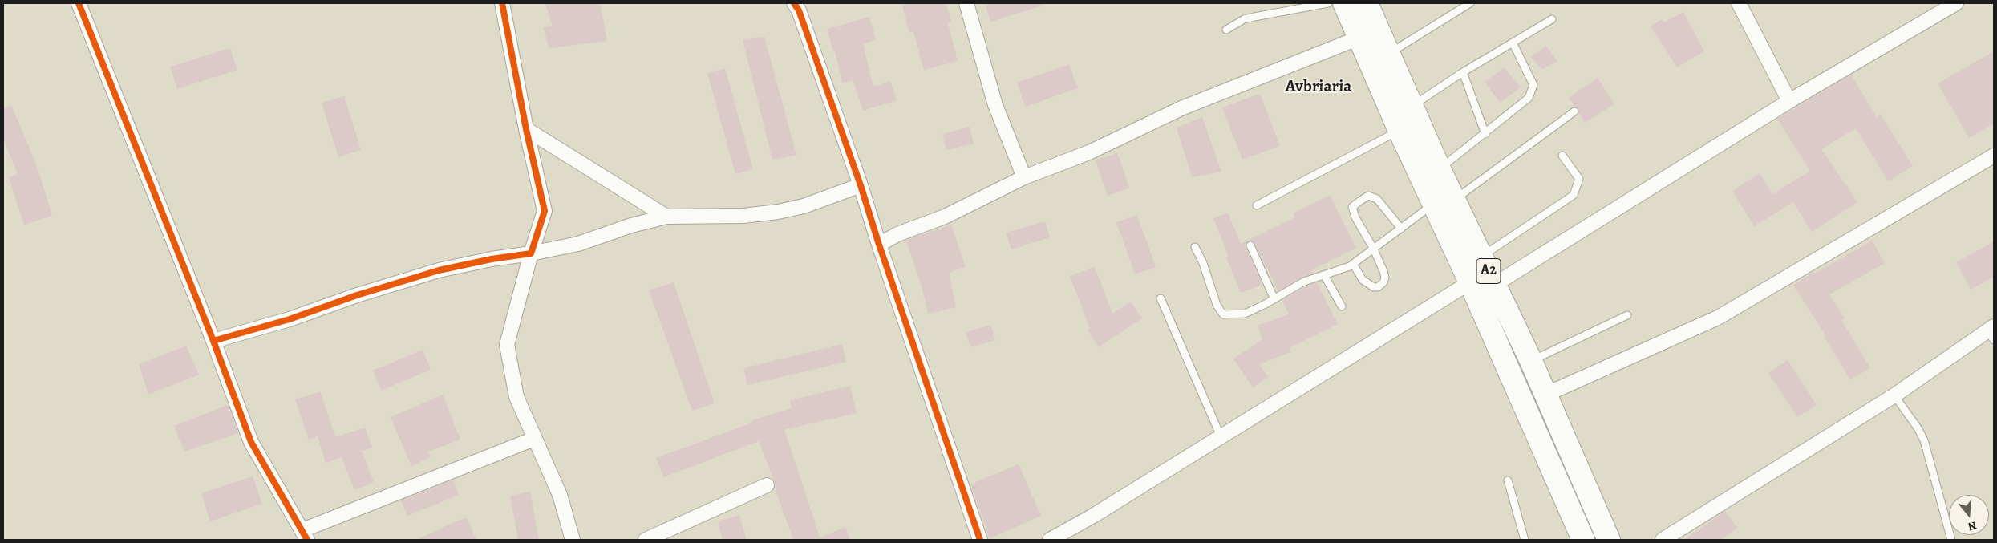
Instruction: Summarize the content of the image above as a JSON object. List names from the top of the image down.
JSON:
{
  "streets": {
    "highway": ["A2"]
  },
  "districts": ["Avbriaria"],
  "north": "bottom"
}
